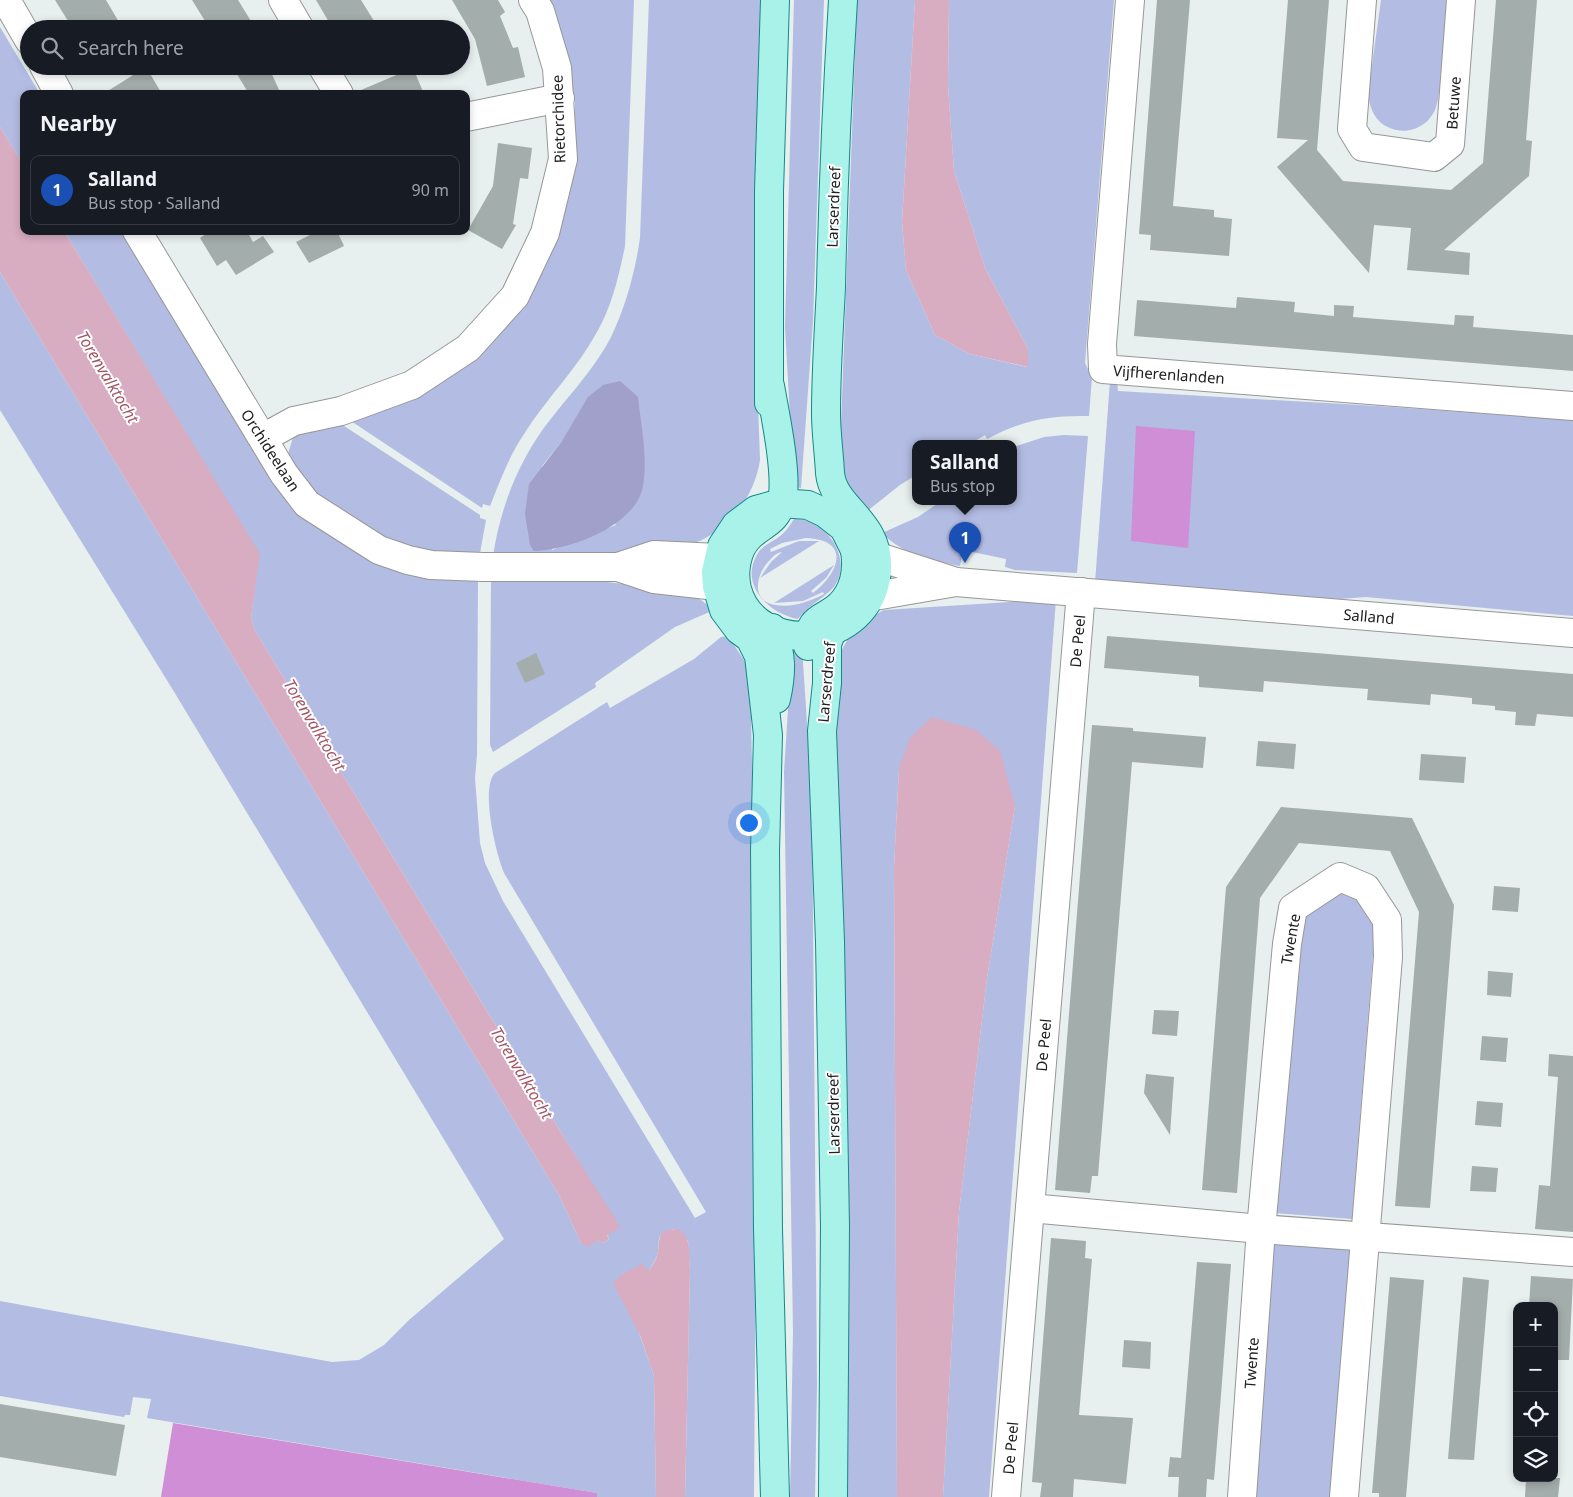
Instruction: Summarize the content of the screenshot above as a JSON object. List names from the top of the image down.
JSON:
{
  "streets": {
    "main road": ["Larserdreef"],
    "street": [
      "Betuwe",
      "Rietorchidee",
      "Vijfherenlanden",
      "Orchideelaan",
      "Salland",
      "De Peel",
      "Twente"
    ]
  },
  "crossings": [
    ["Rietorchidee", "Orchideelaan"],
    ["Salland", "De Peel"]
  ],
  "water": ["Torenvalktocht"],
  "page": {
    "search": "Search here",
    "heading": "Nearby",
    "list": [
      {
        "mark": "1",
        "name": "Salland",
        "note": "Bus stop · Salland",
        "value": "90 m"
      }
    ],
    "popup": ["Salland", "Bus stop"],
    "pins": "1",
    "map_buttons": ["+", "−"]
  }
}
